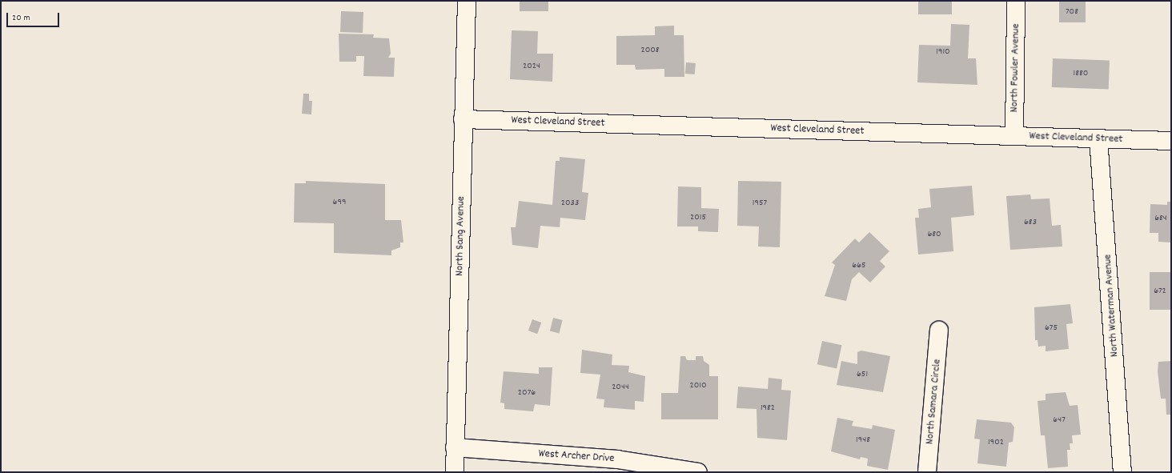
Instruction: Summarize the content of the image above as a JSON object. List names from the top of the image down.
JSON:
{
  "streets": {
    "street": [
      "North Fowler Avenue",
      "West Cleveland Street",
      "North Sang Avenue",
      "North Waterman Avenue",
      "North Samara Circle",
      "West Archer Drive"
    ]
  },
  "crossings": [
    ["North Fowler Avenue", "West Cleveland Street"],
    ["West Cleveland Street", "North Sang Avenue"],
    ["West Cleveland Street", "North Waterman Avenue"],
    ["North Sang Avenue", "West Archer Drive"]
  ],
  "house_numbers": [
    "708",
    "2008",
    "1910",
    "2024",
    "1880",
    "699",
    "2033",
    "1957",
    "2015",
    "684",
    "683",
    "680",
    "665",
    "672",
    "675",
    "651",
    "2010",
    "2044",
    "2076",
    "1982",
    "647",
    "1948",
    "1902"
  ],
  "scale_bar": "20 m"
}
